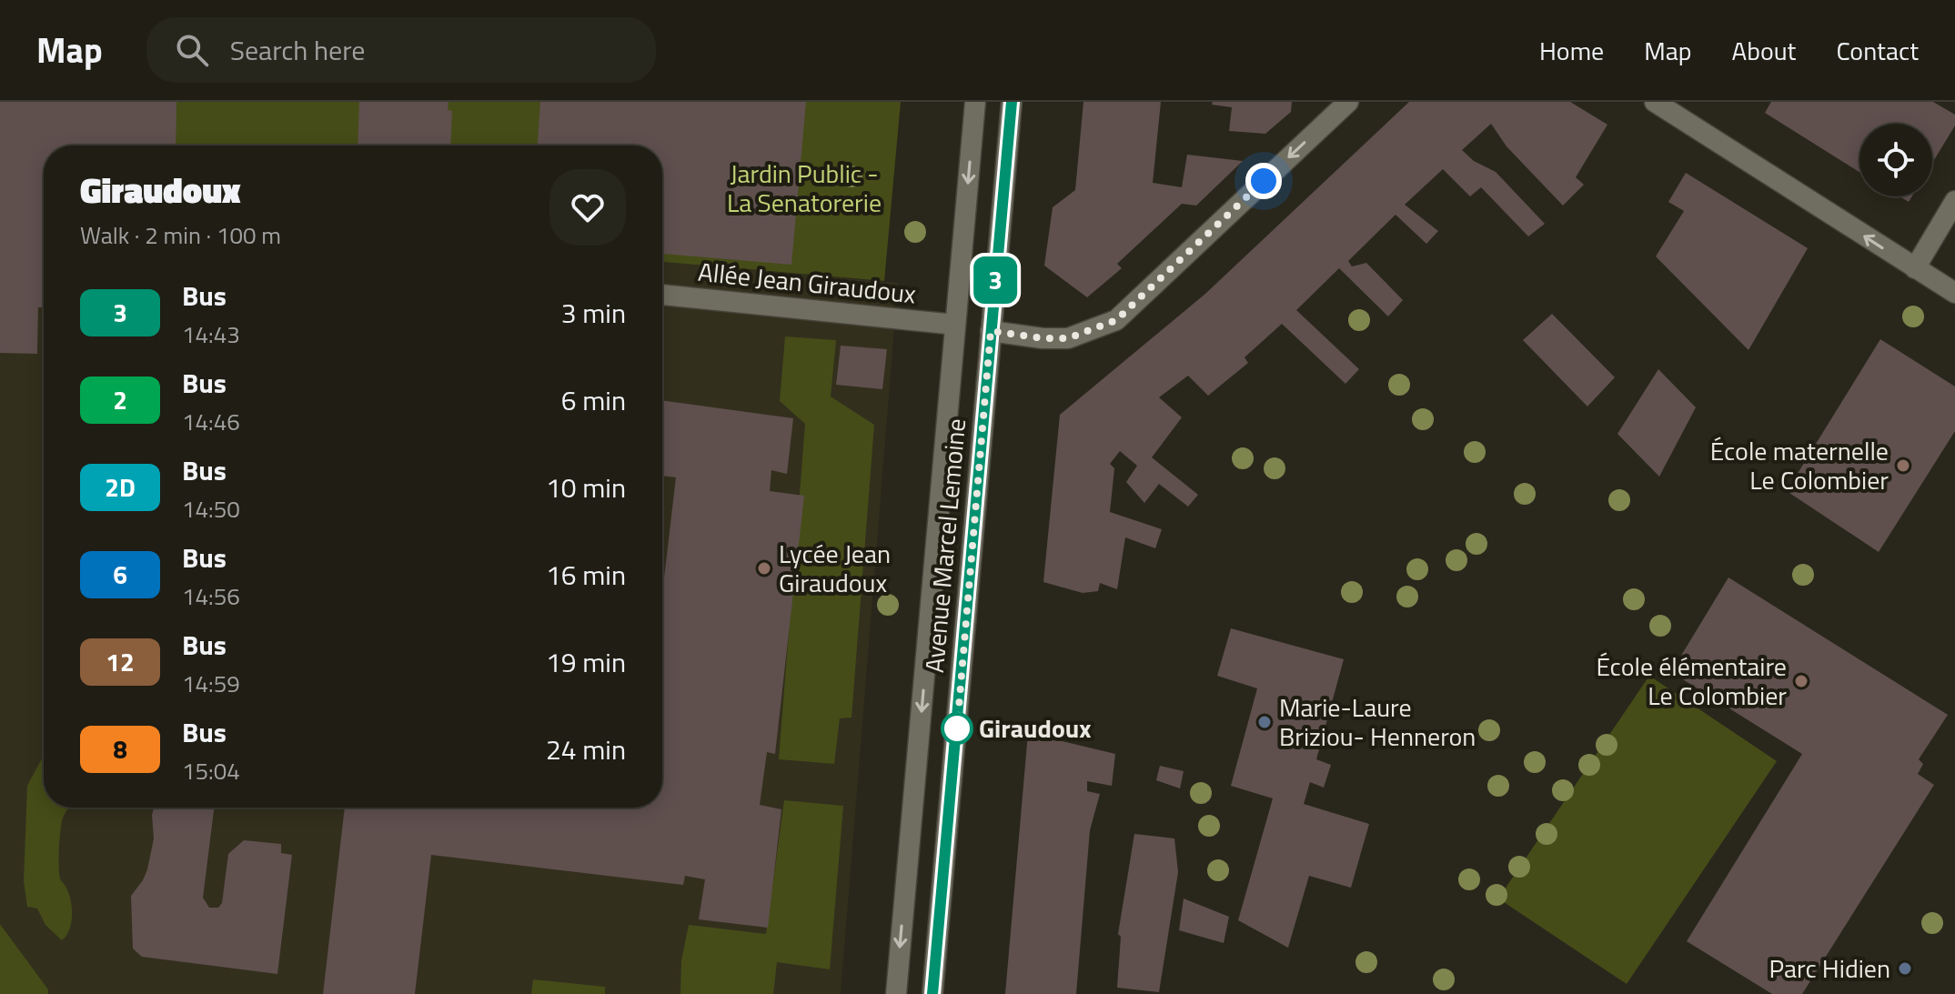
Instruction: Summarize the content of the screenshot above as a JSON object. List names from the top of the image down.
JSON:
{
  "streets": {
    "main road": ["Allée Jean Giraudoux", "Avenue Marcel Lemoine"]
  },
  "crossings": [
    ["Allée Jean Giraudoux", "Avenue Marcel Lemoine"]
  ],
  "parks": ["Jardin Public - La Senatorerie"],
  "places": [
    "École maternelle Le Colombier",
    "Lycée Jean Giraudoux",
    "École élémentaire Le Colombier",
    "Marie-Laure Briziou- Henneron",
    "Giraudoux",
    "Parc Hidien"
  ],
  "lines": ["bus line 3"],
  "page": {
    "header": "Map",
    "search": "Search here",
    "nav": [
      "Home",
      "Map",
      "About",
      "Contact"
    ],
    "on_map": "3",
    "heading": ["Giraudoux", "Walk · 2 min · 100 m"],
    "list": [
      {
        "mark": "3",
        "name": "Bus",
        "note": "14:43",
        "value": "3 min"
      },
      {
        "mark": "2",
        "name": "Bus",
        "note": "14:46",
        "value": "6 min"
      },
      {
        "mark": "2D",
        "name": "Bus",
        "note": "14:50",
        "value": "10 min"
      },
      {
        "mark": "6",
        "name": "Bus",
        "note": "14:56",
        "value": "16 min"
      },
      {
        "mark": "12",
        "name": "Bus",
        "note": "14:59",
        "value": "19 min"
      },
      {
        "mark": "8",
        "name": "Bus",
        "note": "15:04",
        "value": "24 min"
      }
    ]
  }
}
